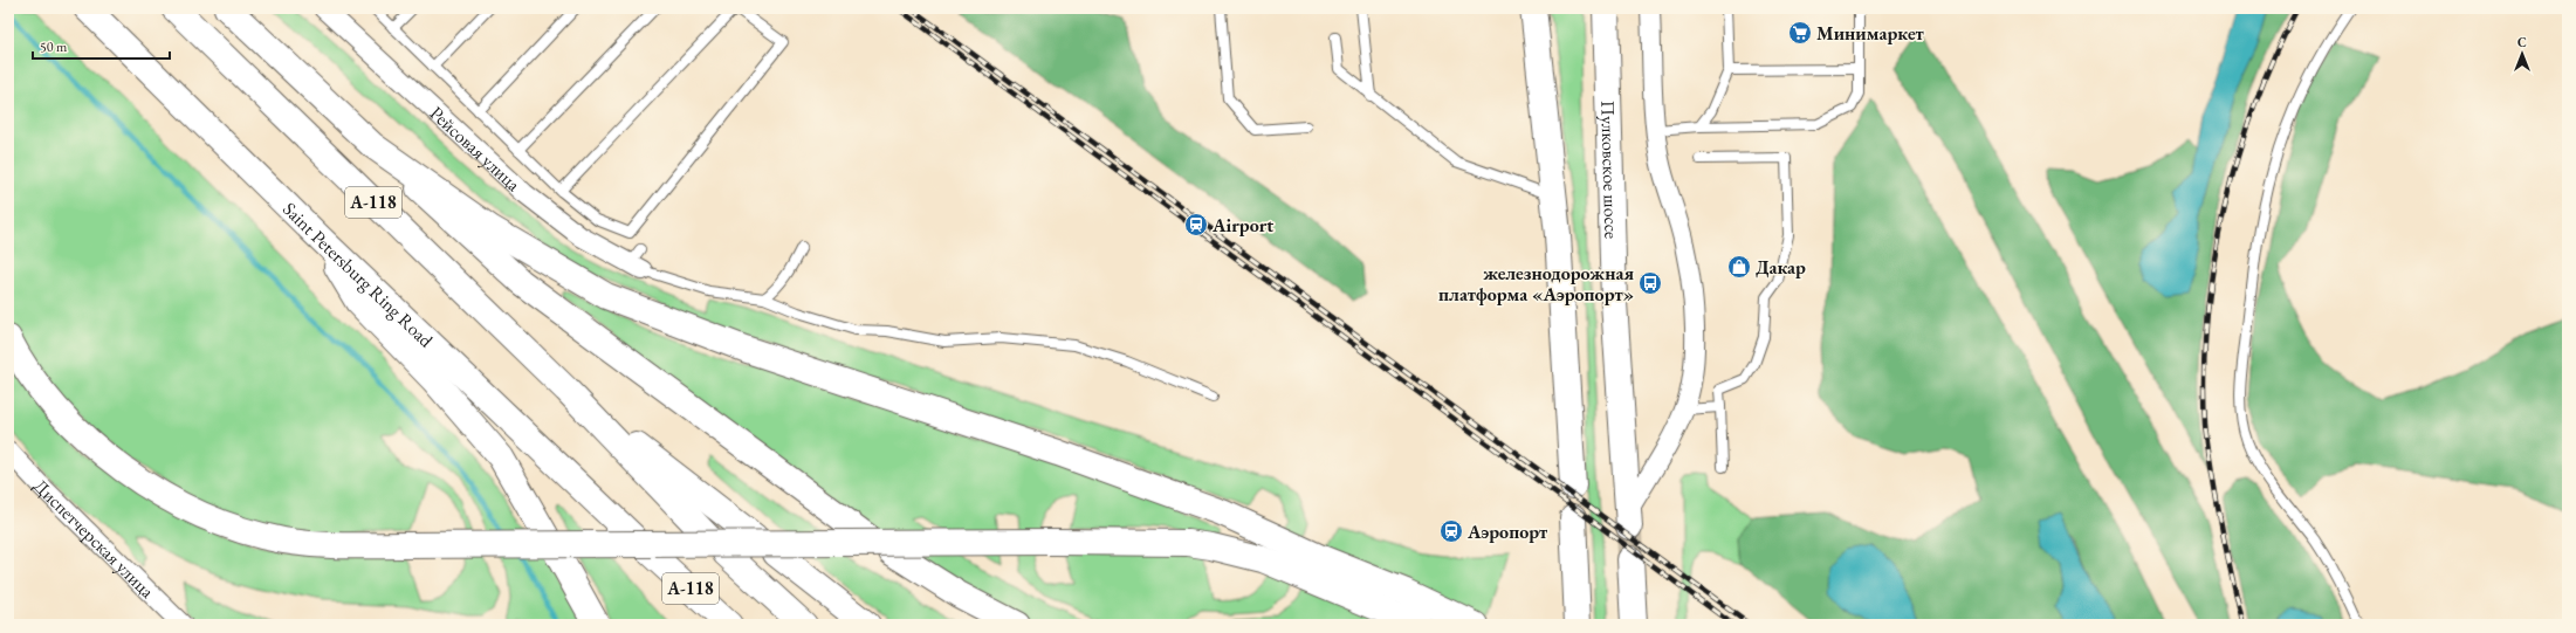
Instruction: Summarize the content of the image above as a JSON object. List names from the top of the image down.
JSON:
{
  "streets": {
    "main road": ["Пулковское шоссе", "А-118", "Saint Petersburg Ring Road"],
    "street": ["Рейсовая улица", "Диспетчерская улица"]
  },
  "places": {
    "supermarket": ["Минимаркет"],
    "station": ["Airport", "Аэропорт"],
    "shop": ["Дакар"],
    "bus stop": ["железнодорожная платформа «Аэропорт»"]
  },
  "scale_bar": "50 m",
  "north": "top"
}
